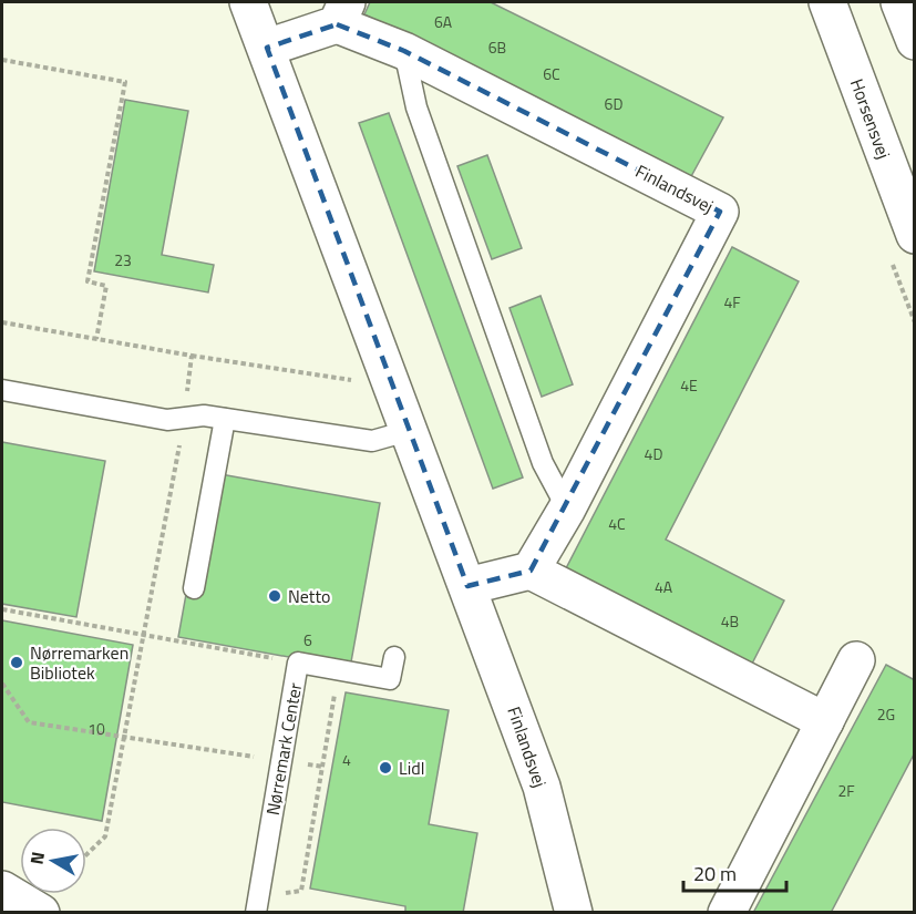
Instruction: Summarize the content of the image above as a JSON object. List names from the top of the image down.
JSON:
{
  "streets": {
    "street": ["Horsensvej", "Finlandsvej"],
    "lane": ["Nørremark Center"]
  },
  "places": ["Netto", "Nørremarken Bibliotek", "Lidl"],
  "house_numbers": [
    "6A",
    "6B",
    "6C",
    "6D",
    "23",
    "4F",
    "4E",
    "4D",
    "4C",
    "4A",
    "4B",
    "6",
    "2G",
    "10",
    "4",
    "2F"
  ],
  "scale_bar": "20 m",
  "north": "left"
}
